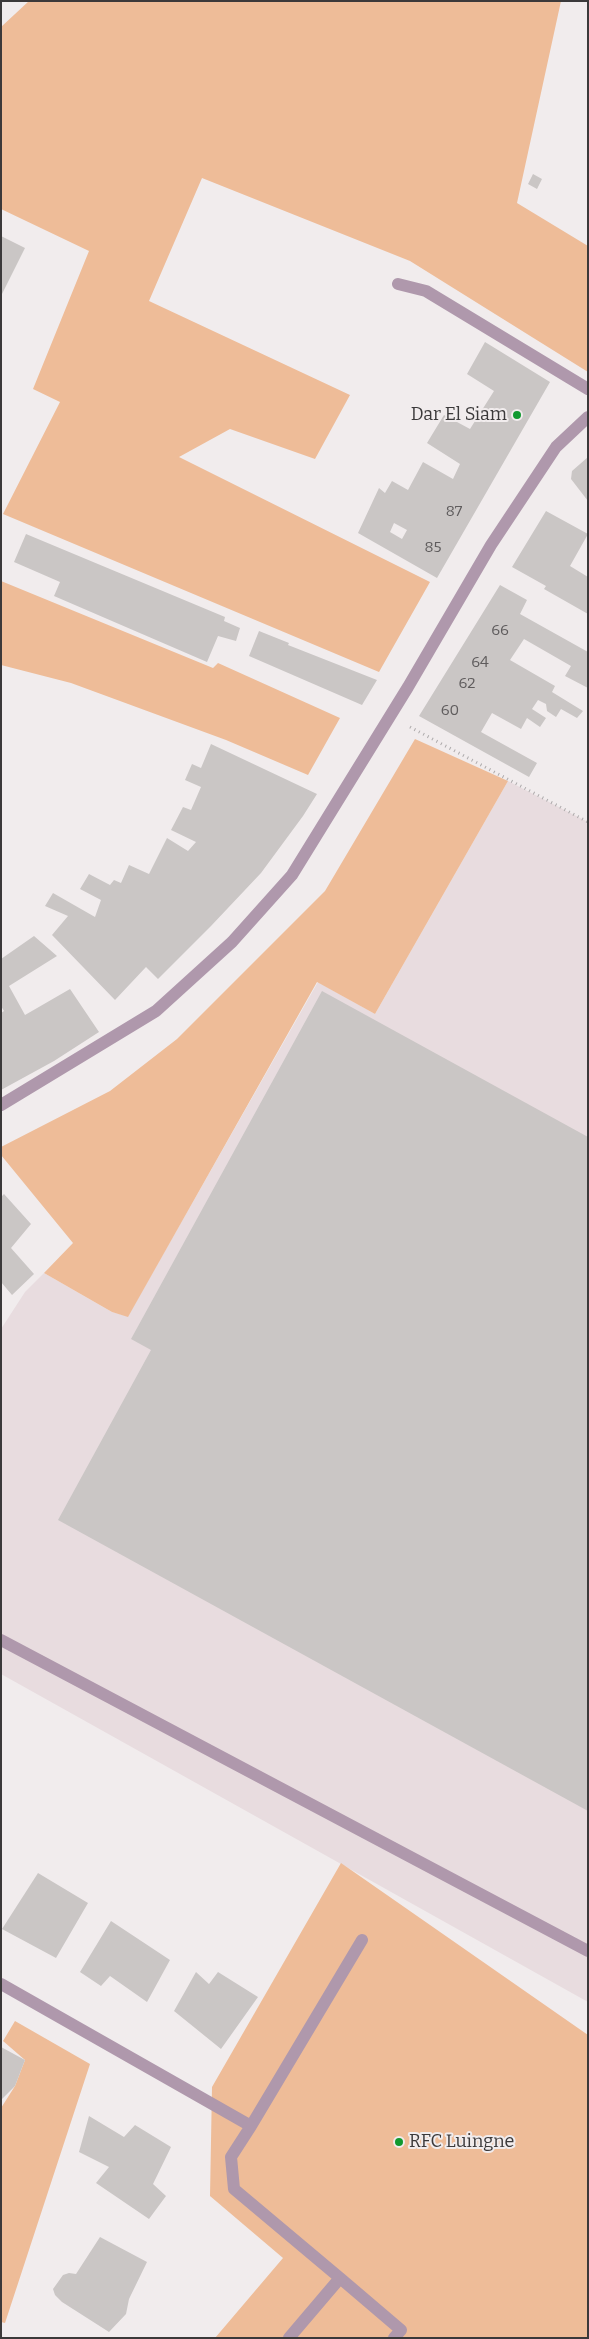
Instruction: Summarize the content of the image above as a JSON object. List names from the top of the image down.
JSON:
{
  "places": ["Dar El Siam", "RFC Luingne"],
  "house_numbers": [
    "87",
    "85",
    "66",
    "64",
    "62",
    "60"
  ]
}
